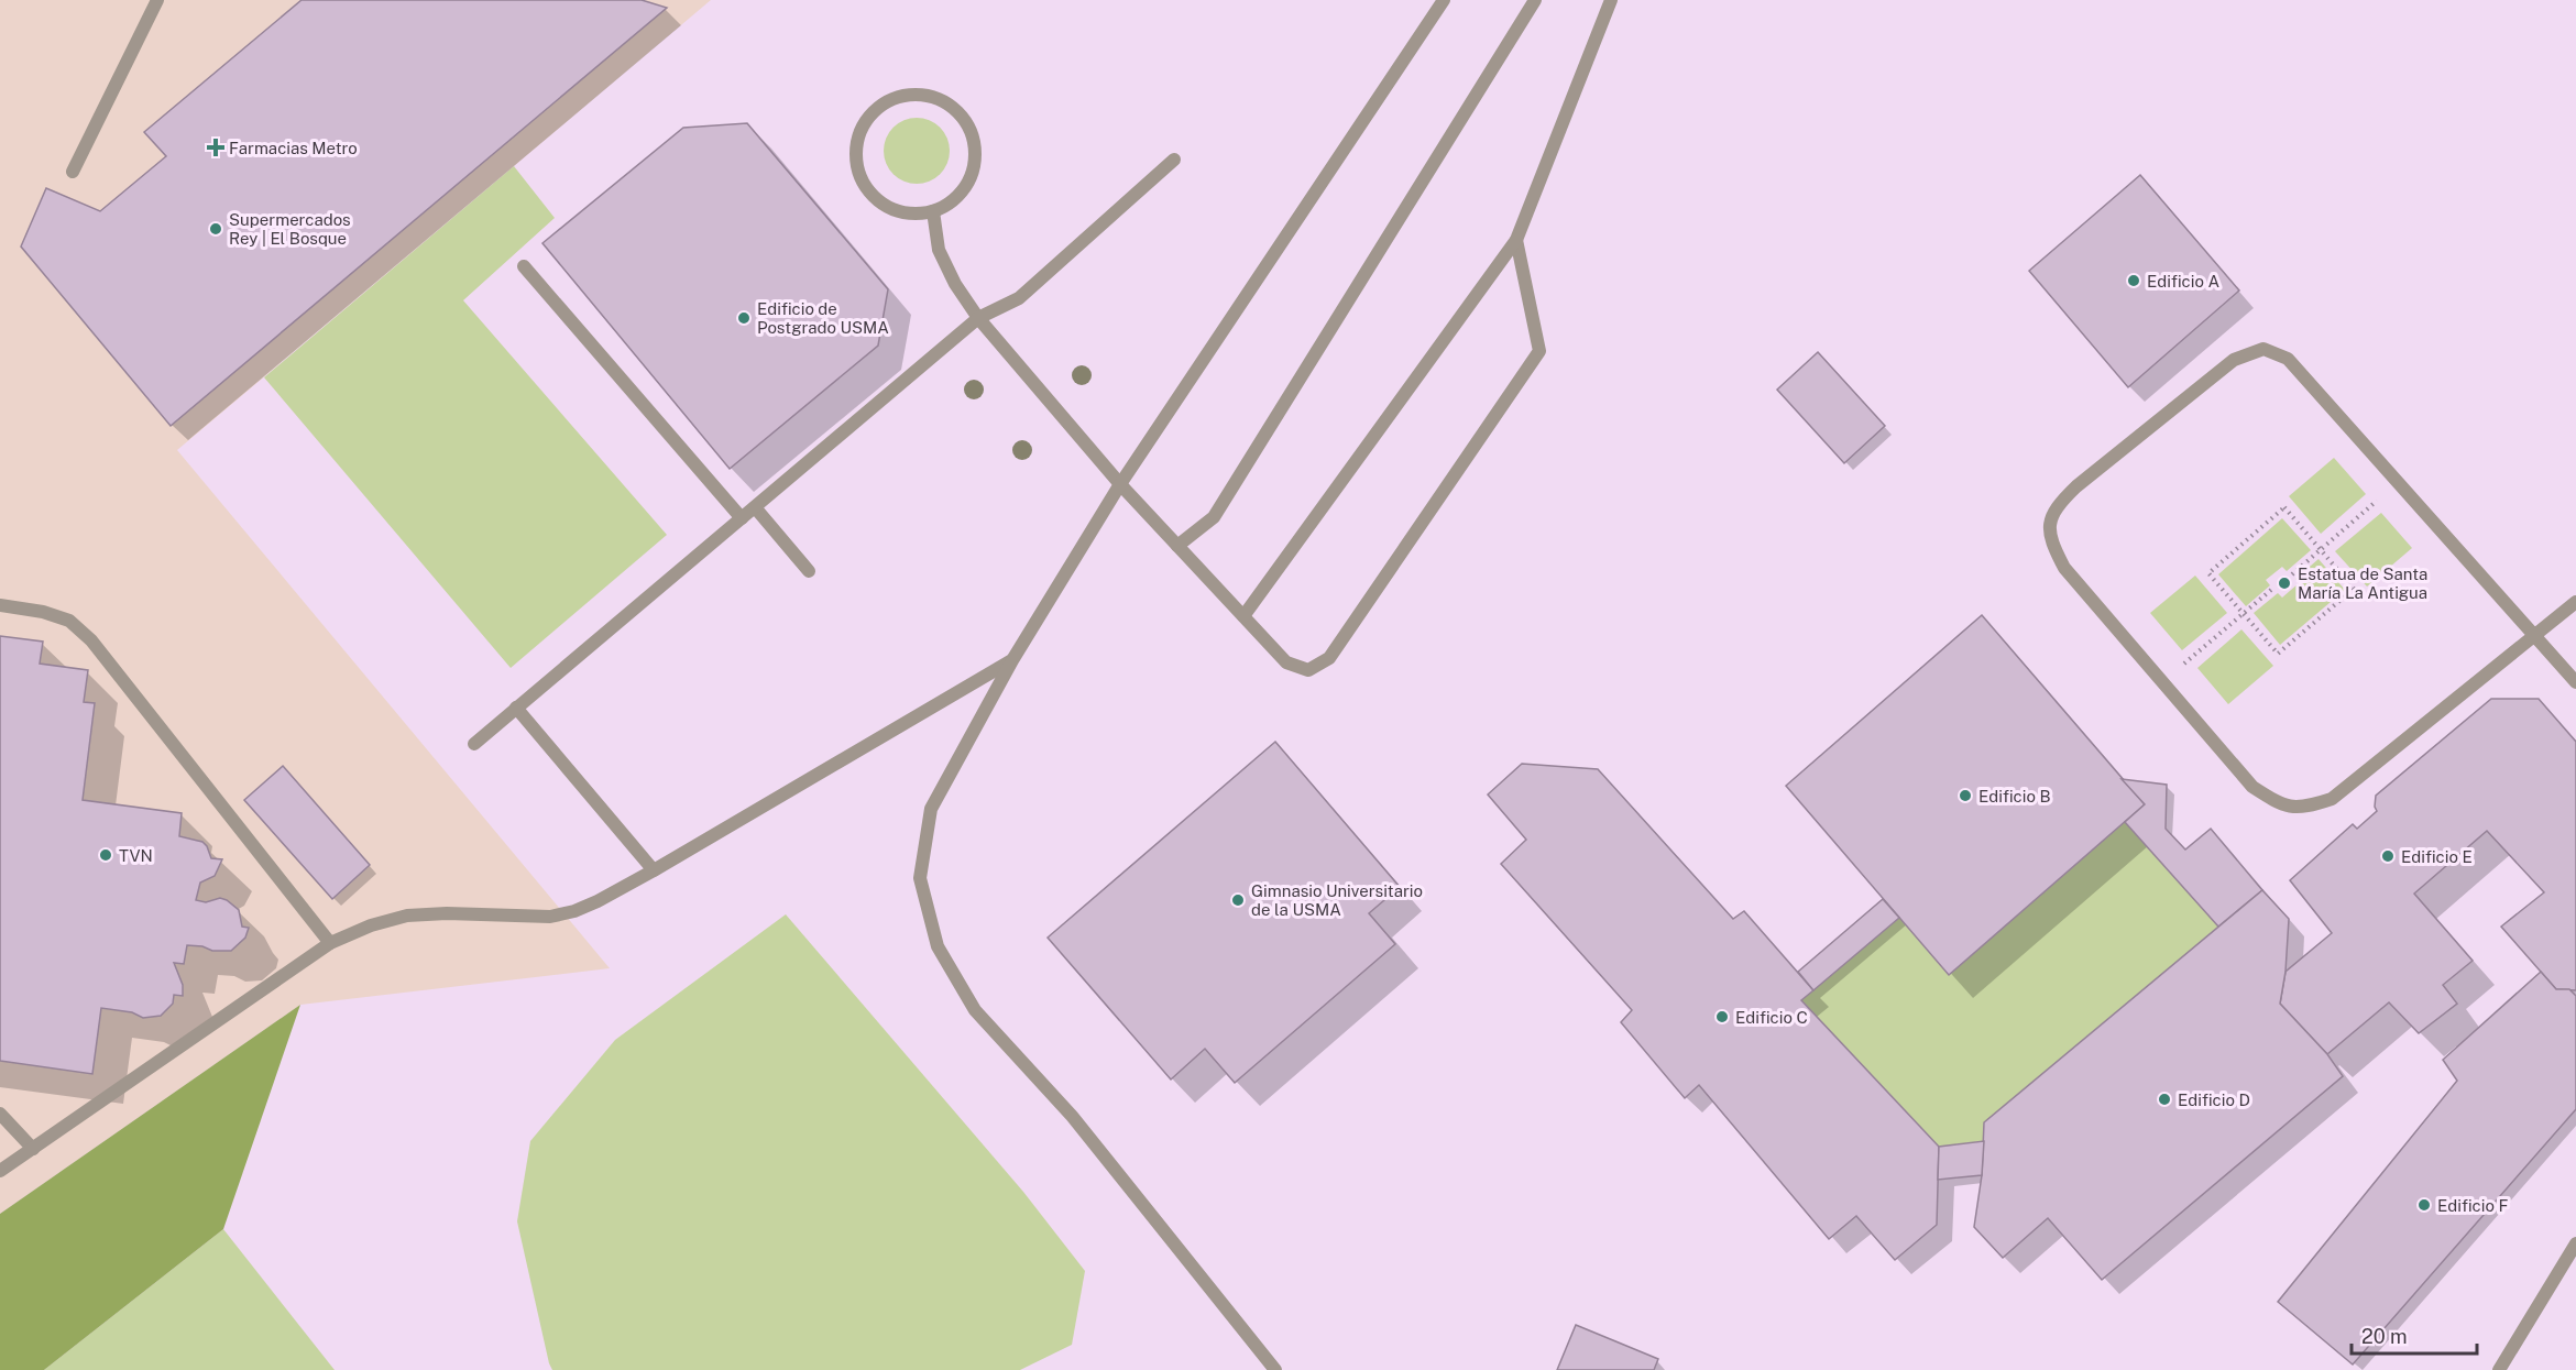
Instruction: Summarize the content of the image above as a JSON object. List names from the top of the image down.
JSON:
{
  "places": {
    "health": ["Farmacias Metro"],
    "other": [
      "Supermercados Rey | El Bosque",
      "Edificio A",
      "Edificio de Postgrado USMA",
      "Estatua de Santa María La Antigua",
      "Edificio B",
      "TVN",
      "Edificio E",
      "Gimnasio Universitario de la USMA",
      "Edificio C",
      "Edificio D",
      "Edificio F"
    ]
  },
  "scale_bar": "20 m"
}
